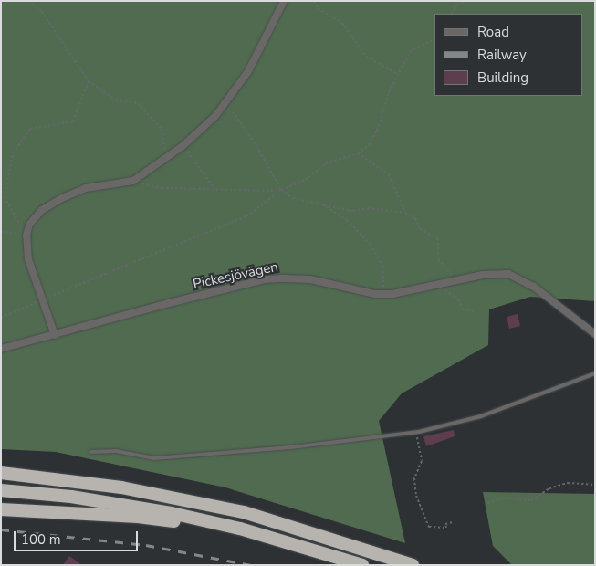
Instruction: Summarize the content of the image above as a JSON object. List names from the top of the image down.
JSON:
{
  "streets": {
    "street": ["Pickesjövägen"]
  },
  "legend": ["Road", "Railway", "Building"],
  "scale_bar": "100 m"
}
